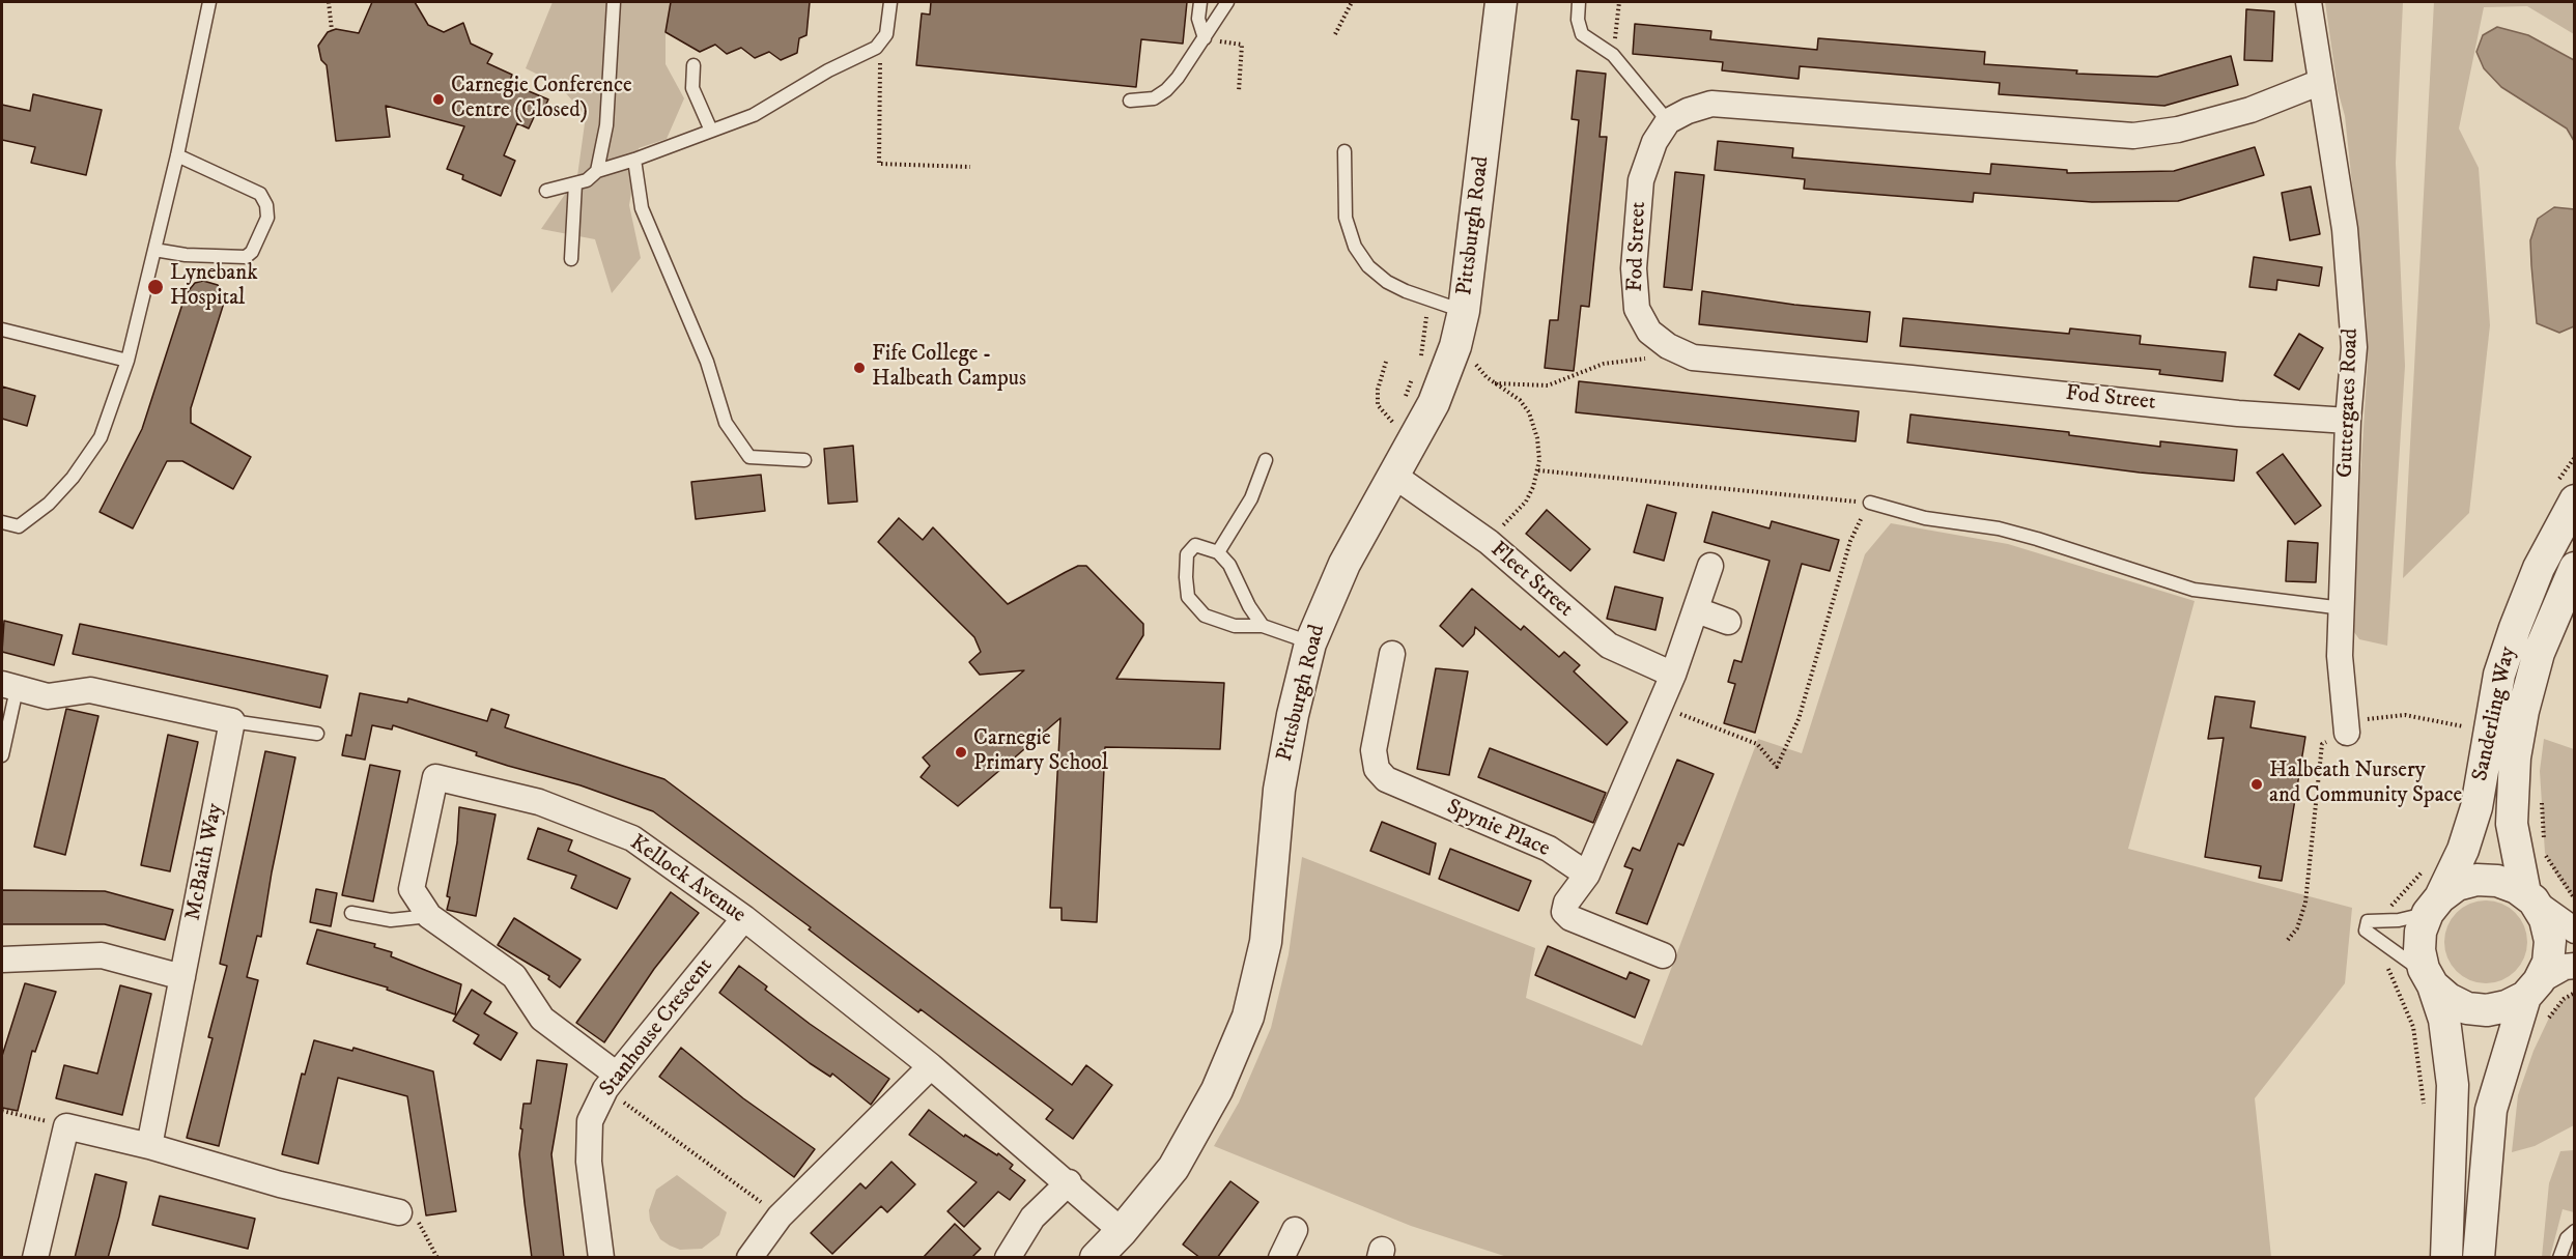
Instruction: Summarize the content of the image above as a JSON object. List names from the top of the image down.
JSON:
{
  "streets": {
    "street": [
      "Pittsburgh Road",
      "Fod Street",
      "Guttergates Road",
      "Fleet Street",
      "Sanderling Way",
      "Spynie Place",
      "McBaith Way",
      "Kellock Avenue",
      "Stanhouse Crescent"
    ]
  },
  "crossings": [
    ["Pittsburgh Road", "Fleet Street"],
    ["Pittsburgh Road", "Kellock Avenue"],
    ["Fod Street", "Guttergates Road"],
    ["Kellock Avenue", "Stanhouse Crescent"]
  ],
  "places": [
    "Carnegie Conference Centre (Closed)",
    "Lynebank Hospital",
    "Fife College - Halbeath Campus",
    "Carnegie Primary School",
    "Halbeath Nursery and Community Space"
  ]
}
